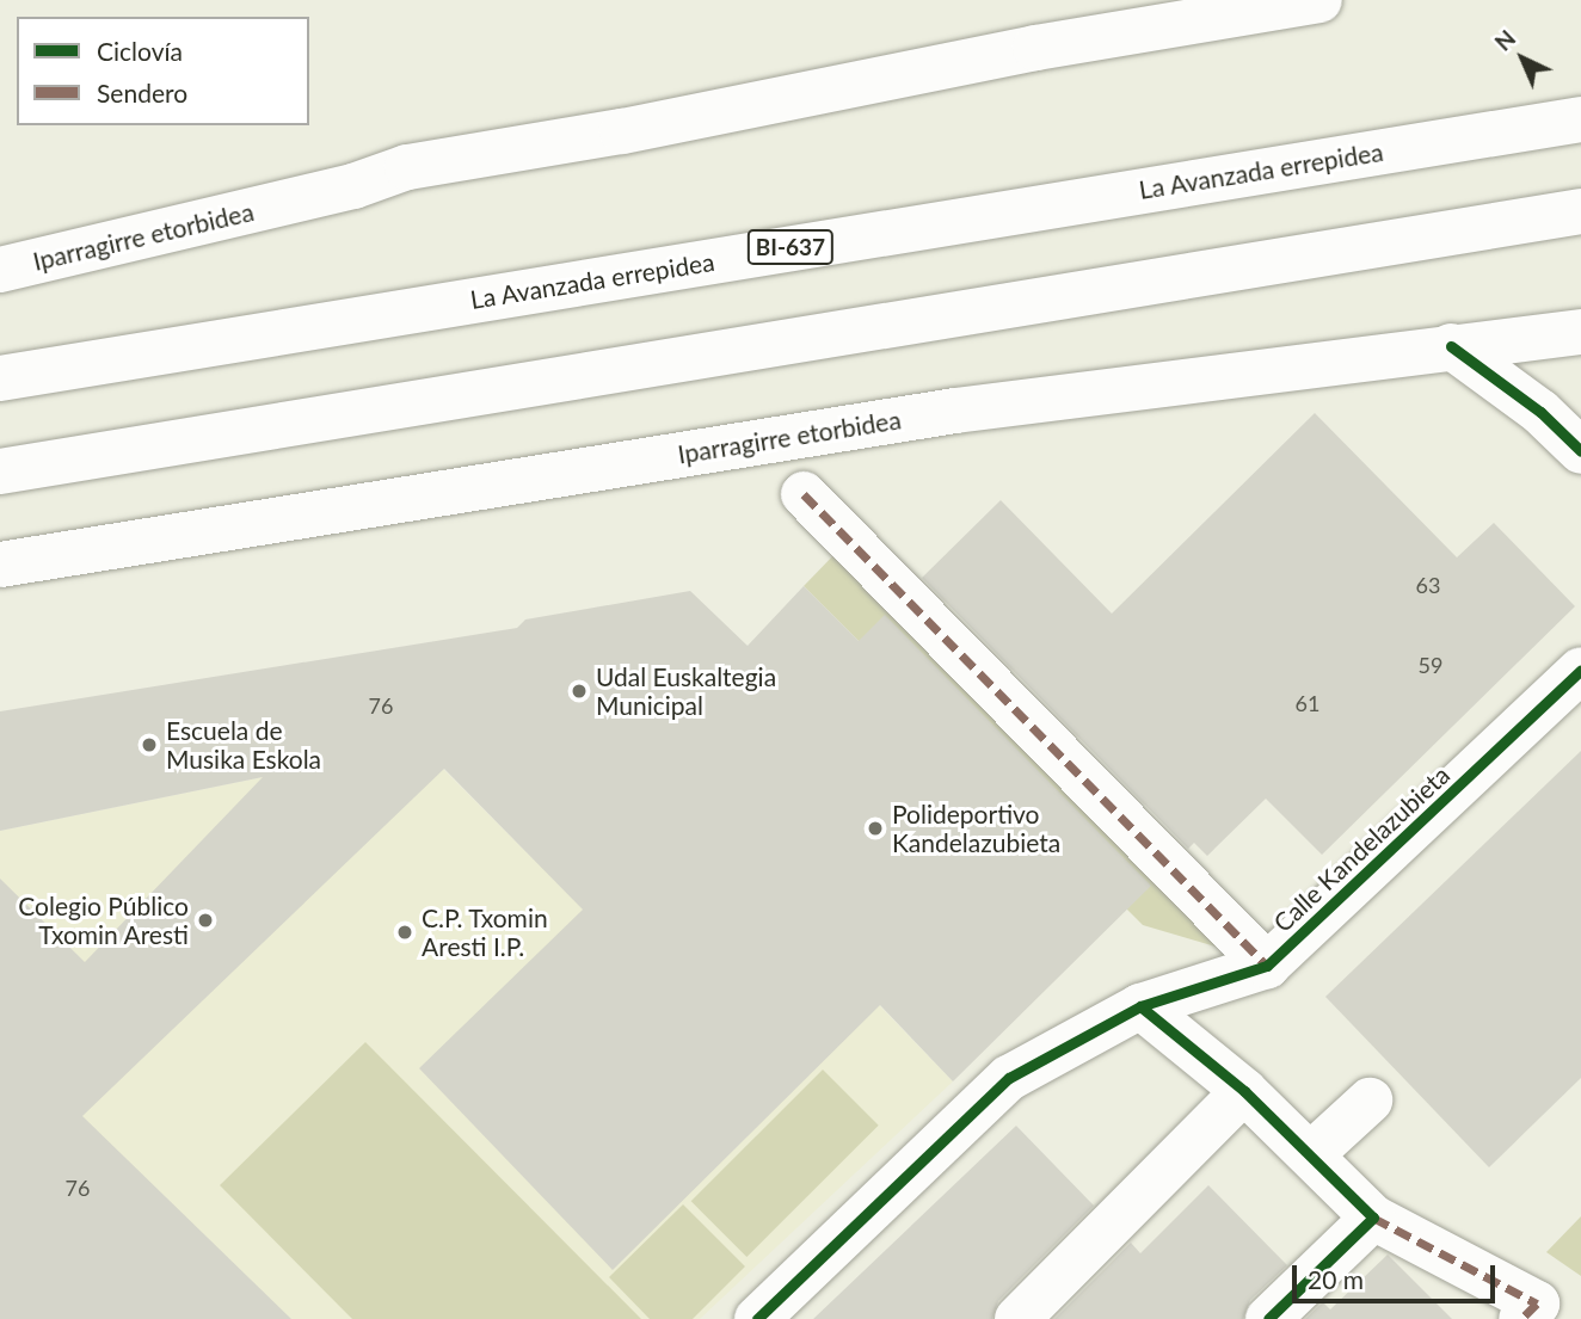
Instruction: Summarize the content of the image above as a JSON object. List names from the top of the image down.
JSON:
{
  "streets": {
    "main road": [
      "La Avanzada errepidea",
      "Iparragirre etorbidea",
      "BI-637",
      "Calle Kandelazubieta"
    ]
  },
  "places": [
    "Udal Euskaltegia Municipal",
    "Escuela de Musika Eskola",
    "Polideportivo Kandelazubieta",
    "Colegio Público Txomin Aresti",
    "C.P. Txomin Aresti I.P."
  ],
  "house_numbers": [
    "63",
    "59",
    "61",
    "76",
    "76"
  ],
  "legend": ["Ciclovía", "Sendero"],
  "scale_bar": "20 m",
  "north": "top left"
}
